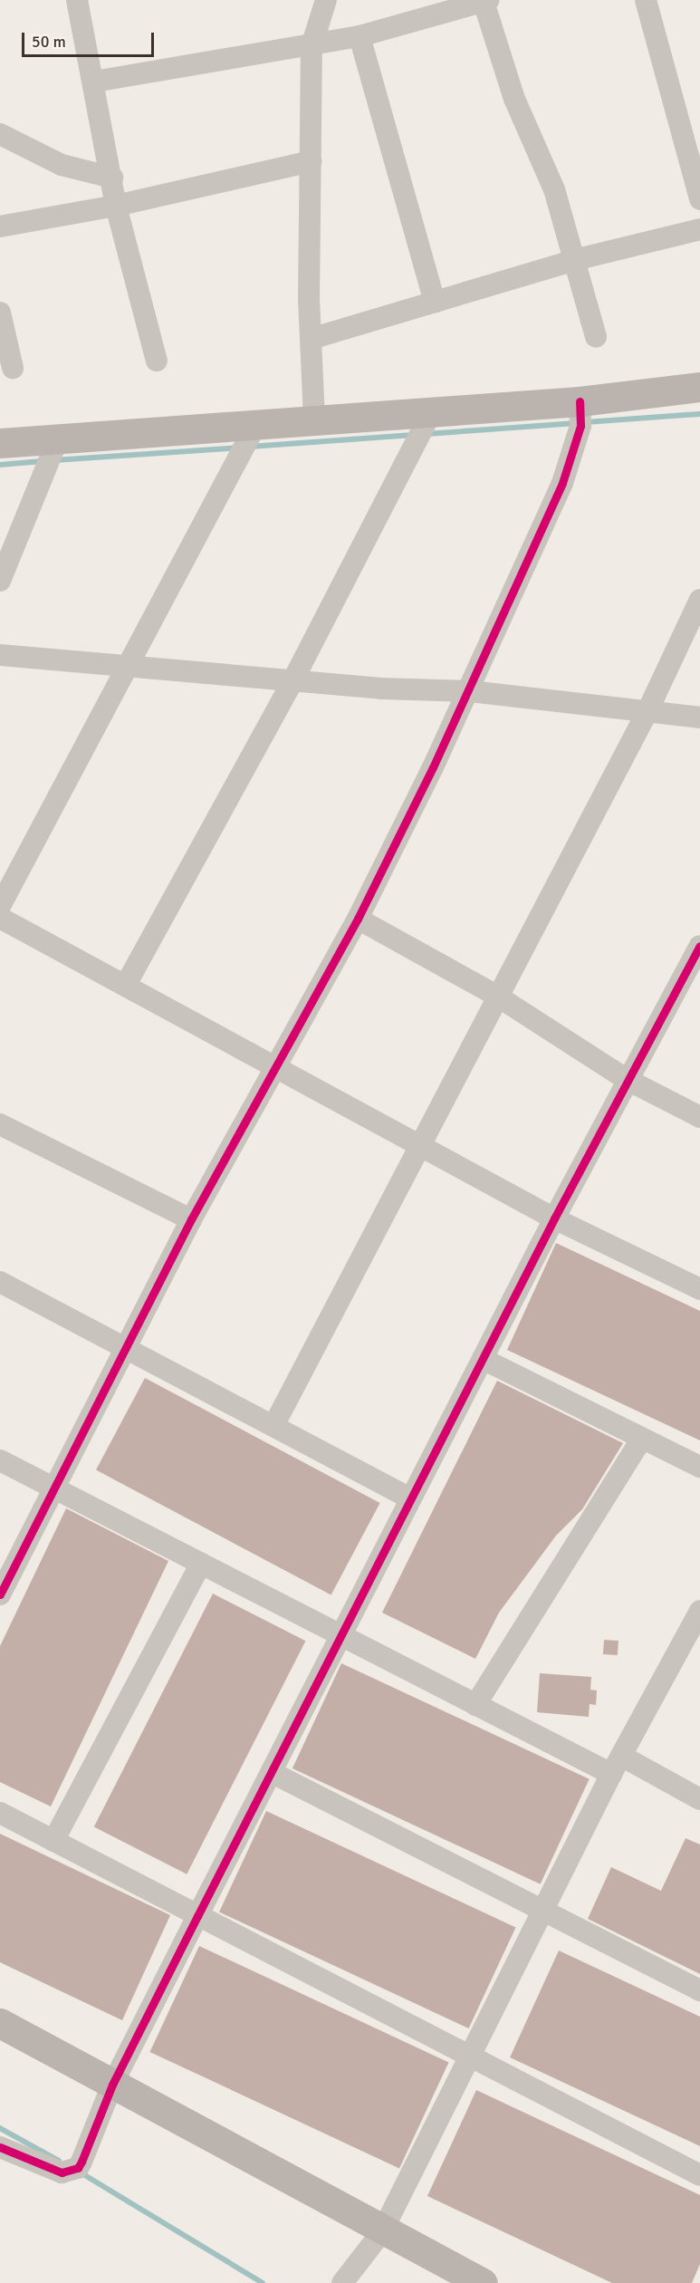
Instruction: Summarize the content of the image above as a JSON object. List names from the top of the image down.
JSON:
{
  "scale_bar": "50 m"
}
